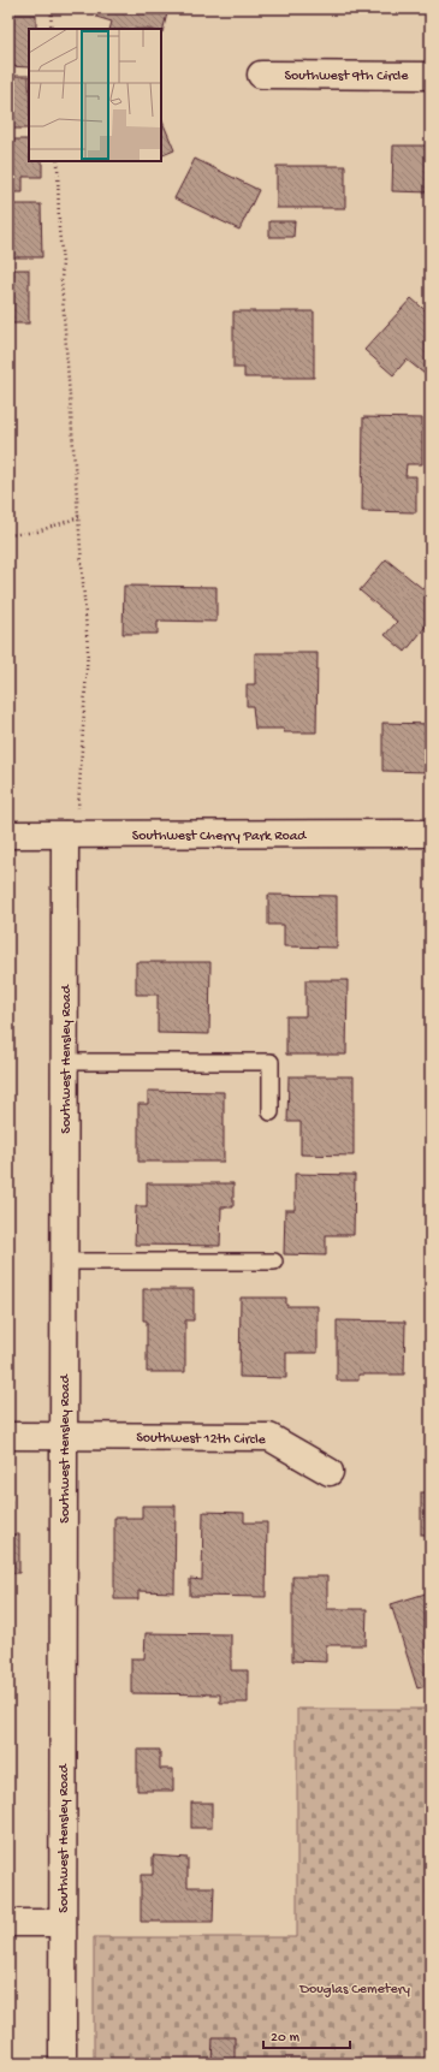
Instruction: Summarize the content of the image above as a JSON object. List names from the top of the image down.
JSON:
{
  "streets": {
    "street": [
      "Southwest 9th Circle",
      "Southwest Cherry Park Road",
      "Southwest Hensley Road",
      "Southwest 12th Circle"
    ]
  },
  "crossings": [
    ["Southwest Cherry Park Road", "Southwest Hensley Road"],
    ["Southwest Hensley Road", "Southwest 12th Circle"]
  ],
  "parks": ["Douglas Cemetery"],
  "scale_bar": "20 m"
}
